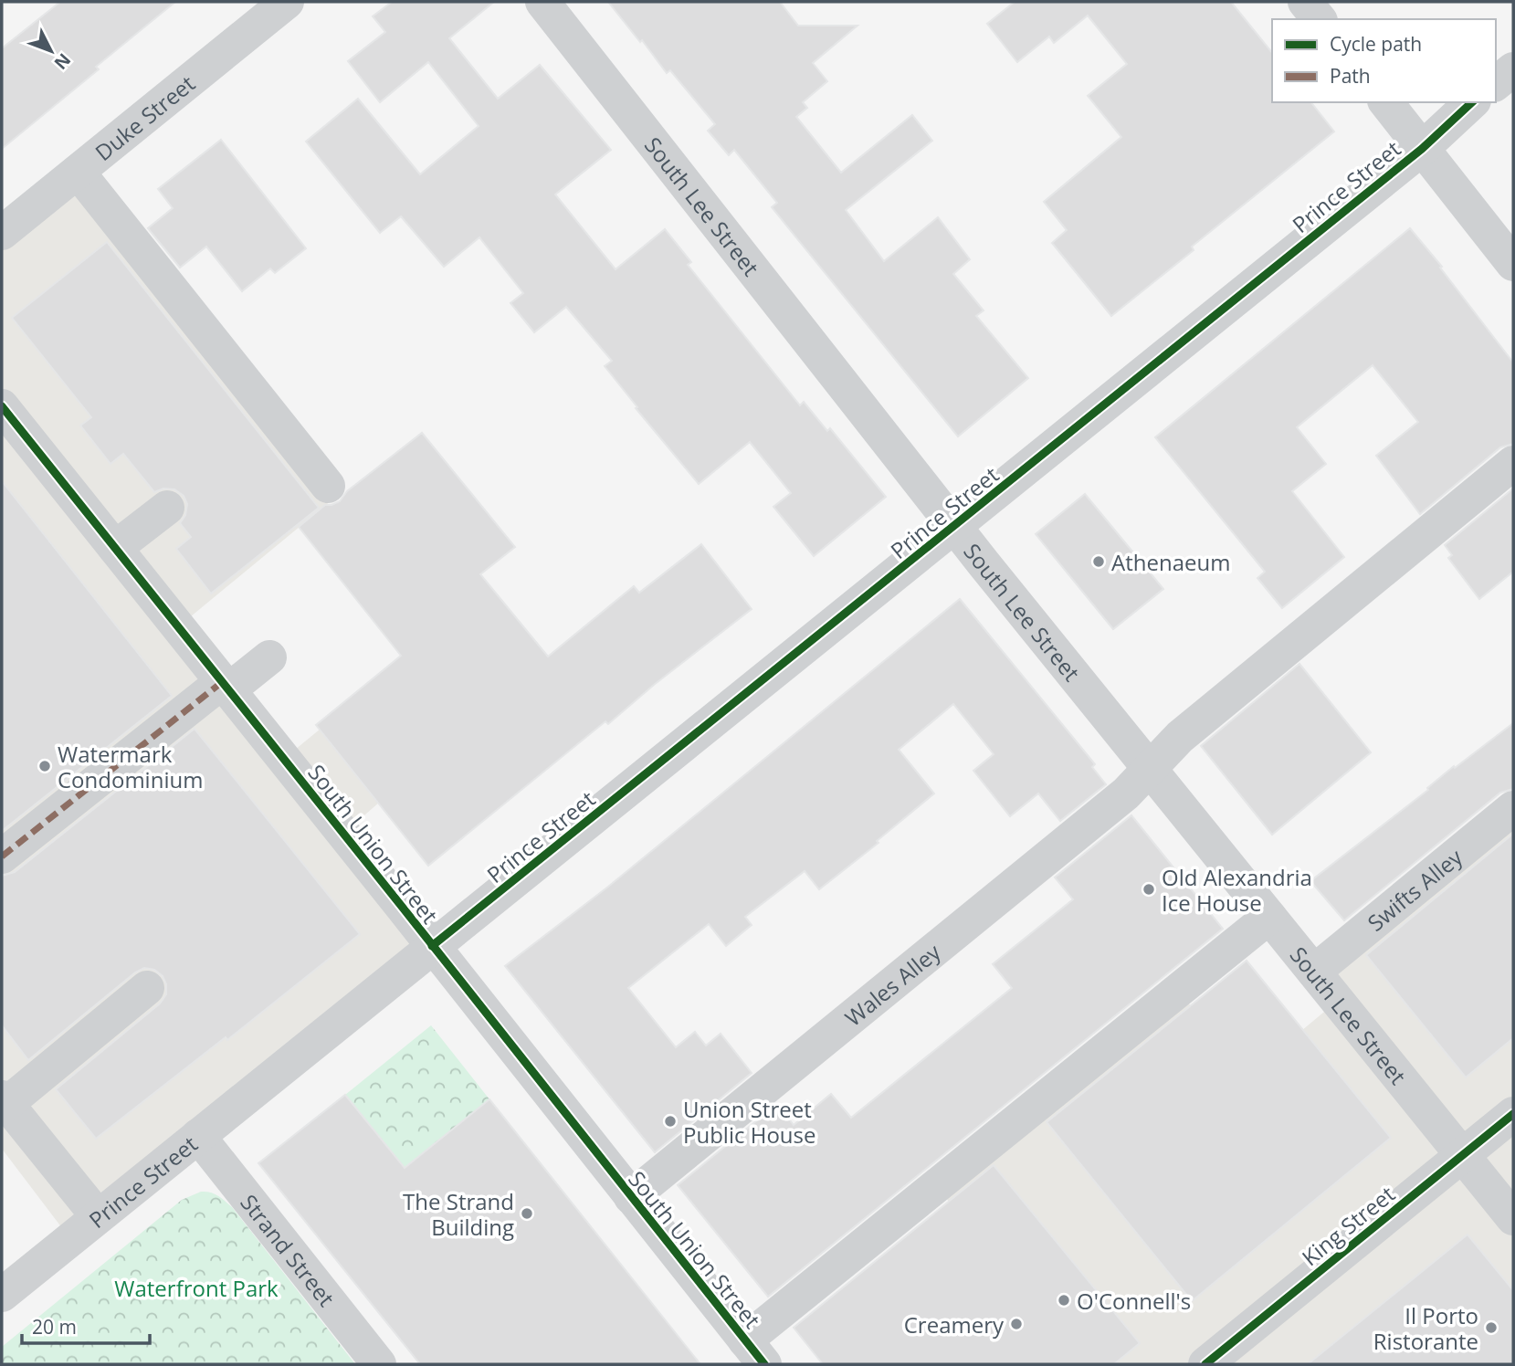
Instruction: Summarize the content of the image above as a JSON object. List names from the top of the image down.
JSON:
{
  "streets": {
    "street": [
      "Duke Street",
      "Prince Street",
      "South Lee Street",
      "South Union Street",
      "Swifts Alley",
      "Wales Alley",
      "King Street",
      "Strand Street"
    ]
  },
  "crossings": [
    ["Prince Street", "South Lee Street"],
    ["Prince Street", "South Union Street"],
    ["Prince Street", "Strand Street"],
    ["South Lee Street", "Swifts Alley"],
    ["South Lee Street", "Wales Alley"],
    ["South Lee Street", "King Street"],
    ["South Union Street", "Wales Alley"]
  ],
  "parks": ["Waterfront Park"],
  "places": [
    "Athenaeum",
    "Watermark Condominium",
    "Old Alexandria Ice House",
    "Union Street Public House",
    "The Strand Building",
    "O'Connell's",
    "Creamery",
    "Il Porto Ristorante"
  ],
  "legend": ["Cycle path", "Path"],
  "scale_bar": "20 m",
  "north": "bottom right"
}
